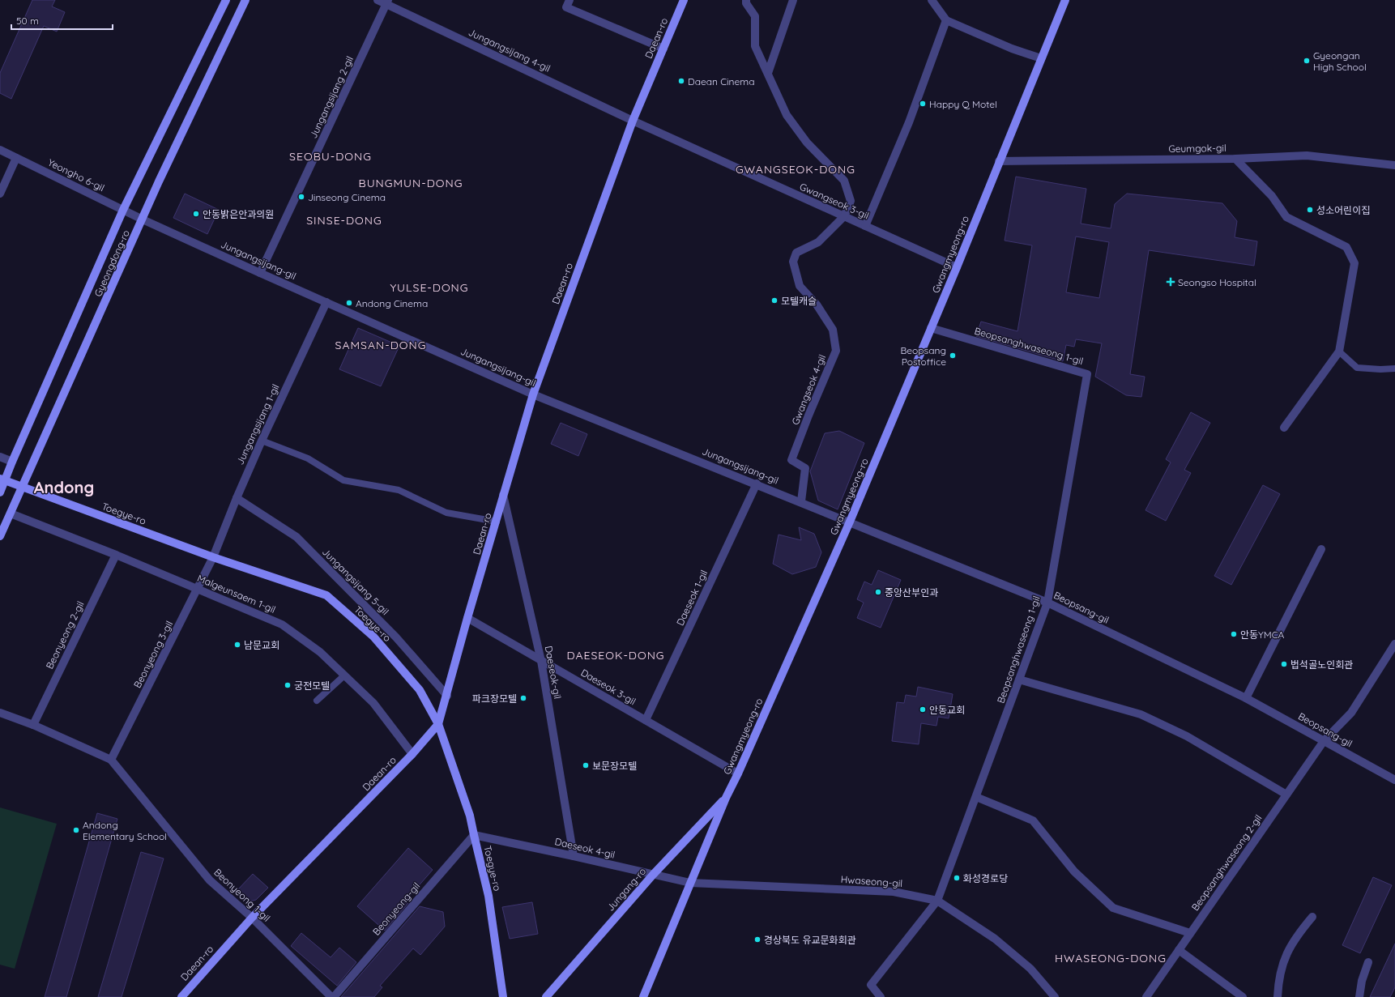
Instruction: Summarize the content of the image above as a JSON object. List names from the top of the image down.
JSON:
{
  "streets": {
    "street": [
      "Daean-ro",
      "Jungangsijang 4-gil",
      "Jungangsijang 2-gil",
      "Geumgok-gil",
      "Yeongho 6-gil",
      "Gwangseok 3-gil",
      "Gwangmyeong-ro",
      "Jungangsijang-gil",
      "Gyeongdong-ro",
      "Beopsanghwaseong 1-gil",
      "Gwangseok 4-gil",
      "Jungangsijang 1-gil",
      "Toegye-ro",
      "Jungangsijang 5-gil",
      "Malgeunsaem 1-gil",
      "Daeseok 1-gil",
      "Beopsang-gil",
      "Beonyeong 2-gil",
      "Beonyeong 3-gil",
      "Daeseok-gil",
      "Daeseok 3-gil",
      "Daeseok 4-gil",
      "Beopsanghwaseong 2-gil",
      "Hwaseong-gil",
      "Jungang-ro",
      "Beonyeong 1-gil",
      "Beonyeong-gil"
    ]
  },
  "crossings": [
    ["Daean-ro", "Jungangsijang 4-gil"],
    ["Daean-ro", "Gwangseok 3-gil"],
    ["Daean-ro", "Jungangsijang-gil"],
    ["Daean-ro", "Toegye-ro"],
    ["Daean-ro", "Jungangsijang 5-gil"],
    ["Daean-ro", "Malgeunsaem 1-gil"],
    ["Daean-ro", "Daeseok-gil"],
    ["Daean-ro", "Daeseok 3-gil"],
    ["Daean-ro", "Beonyeong 1-gil"],
    ["Jungangsijang 4-gil", "Jungangsijang 2-gil"],
    ["Jungangsijang 4-gil", "Gwangseok 3-gil"],
    ["Jungangsijang 2-gil", "Jungangsijang-gil"],
    ["Geumgok-gil", "Gwangmyeong-ro"],
    ["Yeongho 6-gil", "Jungangsijang-gil"],
    ["Yeongho 6-gil", "Gyeongdong-ro"],
    ["Gwangseok 3-gil", "Gwangmyeong-ro"],
    ["Gwangseok 3-gil", "Gwangseok 4-gil"],
    ["Gwangmyeong-ro", "Jungangsijang-gil"],
    ["Gwangmyeong-ro", "Beopsanghwaseong 1-gil"],
    ["Gwangmyeong-ro", "Beopsang-gil"],
    ["Gwangmyeong-ro", "Daeseok 3-gil"],
    ["Gwangmyeong-ro", "Daeseok 4-gil"],
    ["Gwangmyeong-ro", "Hwaseong-gil"],
    ["Gwangmyeong-ro", "Jungang-ro"],
    ["Jungangsijang-gil", "Gyeongdong-ro"],
    ["Jungangsijang-gil", "Gwangseok 4-gil"],
    ["Jungangsijang-gil", "Jungangsijang 1-gil"],
    ["Jungangsijang-gil", "Daeseok 1-gil"],
    ["Jungangsijang-gil", "Beopsang-gil"],
    ["Gyeongdong-ro", "Toegye-ro"],
    ["Gyeongdong-ro", "Malgeunsaem 1-gil"],
    ["Beopsanghwaseong 1-gil", "Beopsang-gil"],
    ["Beopsanghwaseong 1-gil", "Hwaseong-gil"],
    ["Jungangsijang 1-gil", "Toegye-ro"],
    ["Jungangsijang 1-gil", "Jungangsijang 5-gil"],
    ["Jungangsijang 1-gil", "Beonyeong 3-gil"],
    ["Toegye-ro", "Beonyeong 3-gil"],
    ["Toegye-ro", "Daeseok 4-gil"],
    ["Toegye-ro", "Beonyeong-gil"],
    ["Malgeunsaem 1-gil", "Beonyeong 2-gil"],
    ["Malgeunsaem 1-gil", "Beonyeong 3-gil"],
    ["Daeseok 1-gil", "Daeseok 3-gil"],
    ["Beopsang-gil", "Beopsanghwaseong 2-gil"],
    ["Beonyeong 2-gil", "Beonyeong 1-gil"],
    ["Beonyeong 3-gil", "Beonyeong 1-gil"],
    ["Daeseok-gil", "Daeseok 3-gil"],
    ["Daeseok-gil", "Daeseok 4-gil"],
    ["Daeseok 4-gil", "Hwaseong-gil"],
    ["Daeseok 4-gil", "Jungang-ro"],
    ["Daeseok 4-gil", "Beonyeong-gil"],
    ["Beonyeong 1-gil", "Beonyeong-gil"]
  ],
  "districts": [
    "SEOBU-DONG",
    "GWANGSEOK-DONG",
    "BUNGMUN-DONG",
    "SINSE-DONG",
    "YULSE-DONG",
    "SAMSAN-DONG",
    "Andong",
    "DAESEOK-DONG",
    "HWASEONG-DONG"
  ],
  "places": {
    "other": [
      "Gyeongan High School",
      "Daean Cinema",
      "Happy Q Motel",
      "Jinseong Cinema",
      "성소어린이집",
      "안동밝은안과의원",
      "모텔캐슬",
      "Andong Cinema",
      "Beopsang Postoffice",
      "중앙산부인과",
      "안동YMCA",
      "남문교회",
      "법석골노인회관",
      "궁전모텔",
      "파크장모텔",
      "안동교회",
      "보문장모텔",
      "Andong Elementary School",
      "화성경로당",
      "경상북도 유교문화회관"
    ],
    "health": ["Seongso Hospital"]
  },
  "scale_bar": "50 m"
}
